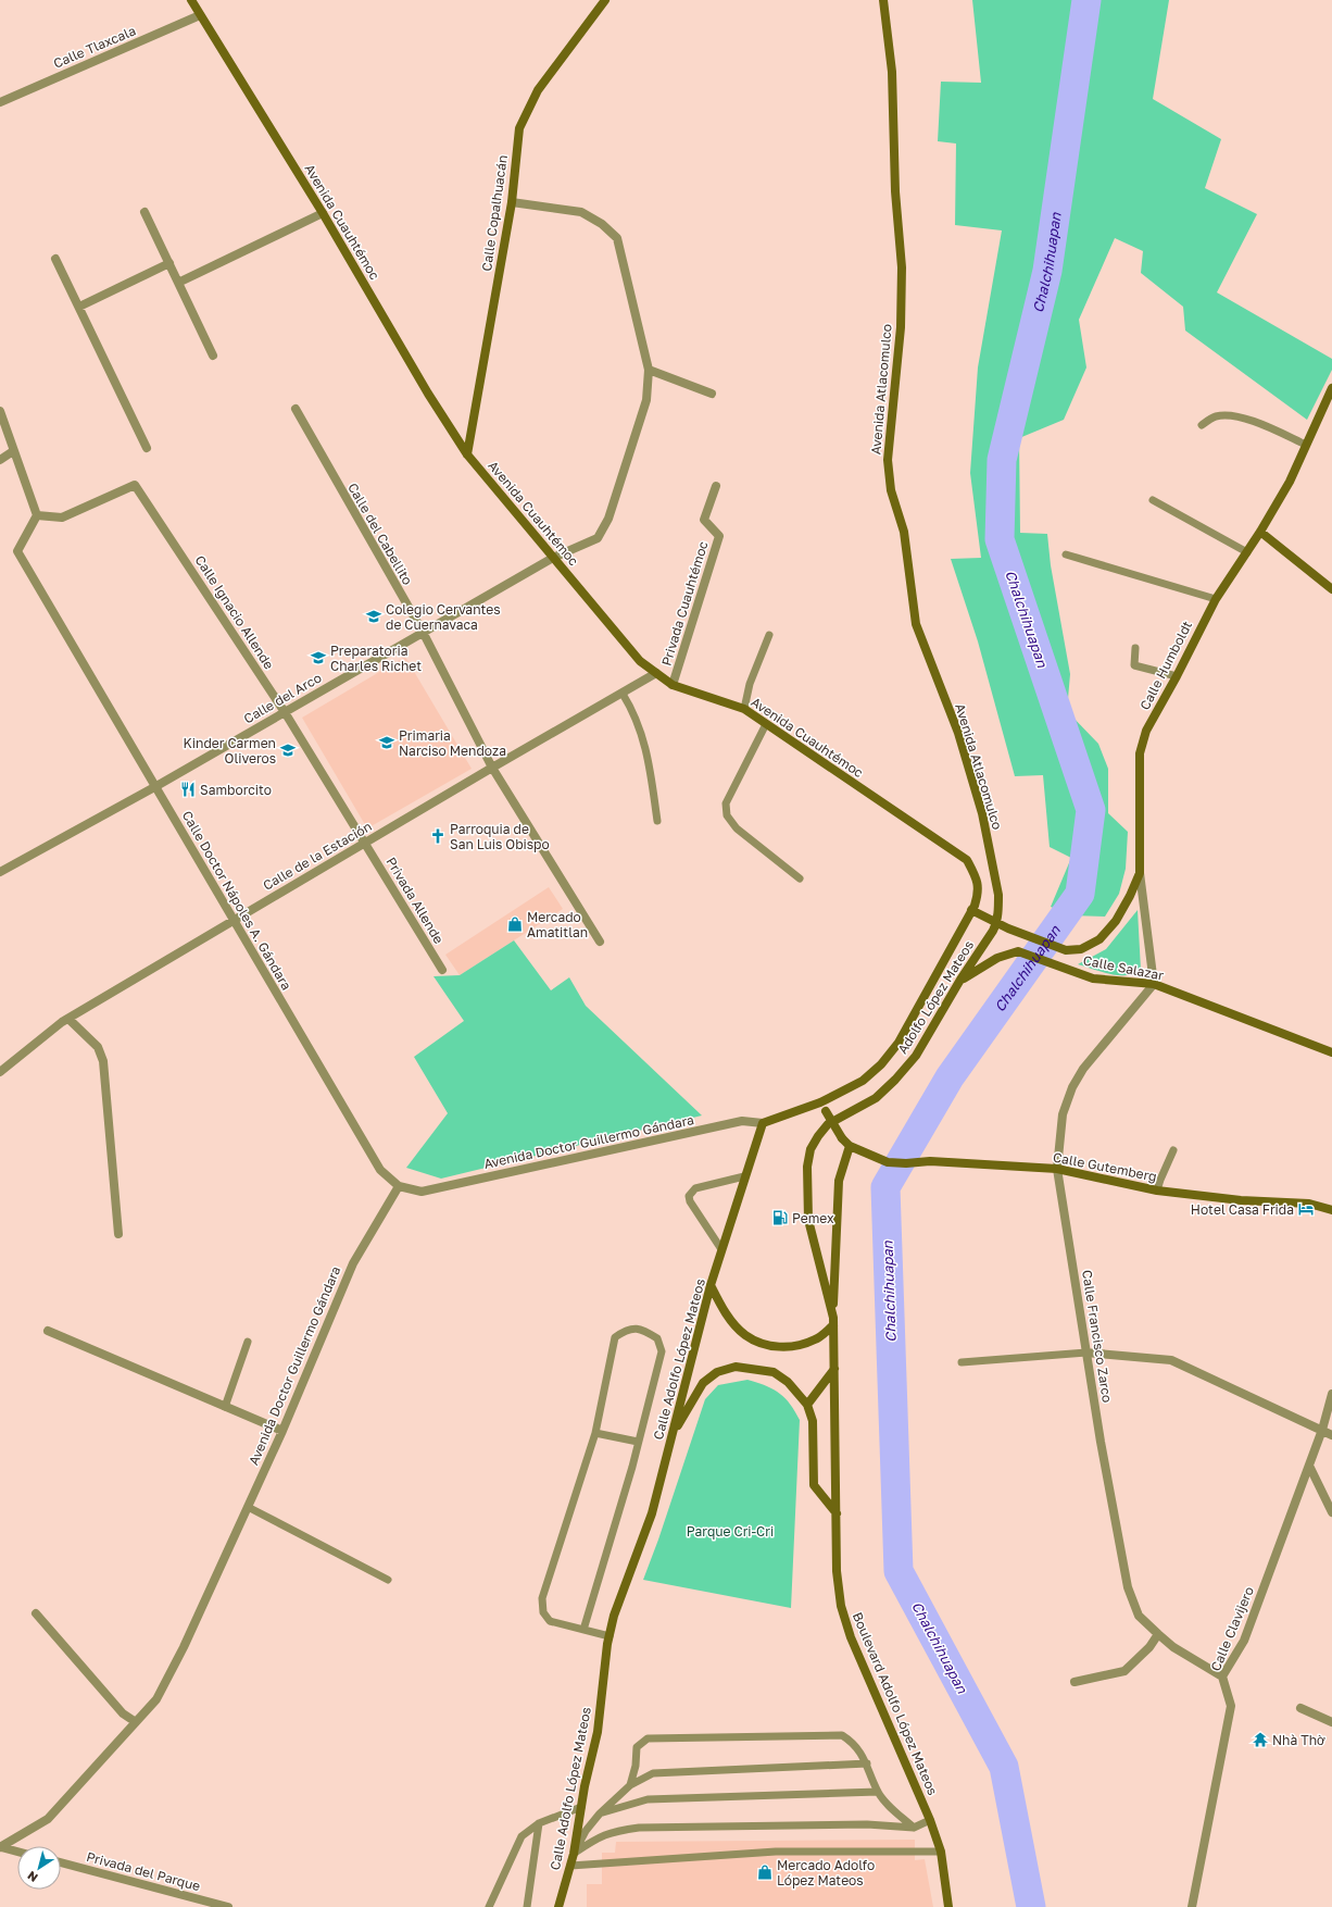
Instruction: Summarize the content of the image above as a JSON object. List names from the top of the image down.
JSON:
{
  "streets": {
    "main road": [
      "Calle Copalhuacán",
      "Avenida Cuauhtémoc",
      "Avenida Atlacomulco",
      "Calle Humboldt",
      "Calle Salazar",
      "Adolfo López Mateos",
      "Calle Gutemberg",
      "Calle Adolfo López Mateos",
      "Boulevard Adolfo López Mateos"
    ],
    "street": [
      "Calle Tlaxcala",
      "Calle del Cabellito",
      "Privada Cuauhtémoc",
      "Calle Ignacio Allende",
      "Calle del Arco",
      "Calle de la Estación",
      "Calle Doctor Nápoles A. Gándara",
      "Privada Allende",
      "Avenida Doctor Guillermo Gándara",
      "Calle Francisco Zarco",
      "Calle Clavijero",
      "Privada del Parque"
    ]
  },
  "crossings": [
    ["Calle Tlaxcala", "Avenida Cuauhtémoc"],
    ["Calle Copalhuacán", "Avenida Cuauhtémoc"],
    ["Calle Copalhuacán", "Calle del Arco"],
    ["Avenida Cuauhtémoc", "Privada Cuauhtémoc"],
    ["Avenida Cuauhtémoc", "Calle del Arco"],
    ["Avenida Cuauhtémoc", "Calle de la Estación"],
    ["Avenida Atlacomulco", "Adolfo López Mateos"],
    ["Calle del Cabellito", "Calle del Arco"],
    ["Calle del Cabellito", "Calle de la Estación"],
    ["Calle Ignacio Allende", "Calle del Arco"],
    ["Calle Ignacio Allende", "Calle de la Estación"],
    ["Calle Ignacio Allende", "Calle Doctor Nápoles A. Gándara"],
    ["Calle Ignacio Allende", "Privada Allende"],
    ["Calle Humboldt", "Calle Salazar"],
    ["Calle Humboldt", "Calle Francisco Zarco"],
    ["Calle del Arco", "Calle Doctor Nápoles A. Gándara"],
    ["Calle de la Estación", "Calle Doctor Nápoles A. Gándara"],
    ["Calle de la Estación", "Privada Allende"],
    ["Calle Doctor Nápoles A. Gándara", "Avenida Doctor Guillermo Gándara"],
    ["Calle Salazar", "Adolfo López Mateos"],
    ["Calle Salazar", "Calle Francisco Zarco"],
    ["Adolfo López Mateos", "Boulevard Adolfo López Mateos"],
    ["Avenida Doctor Guillermo Gándara", "Calle Adolfo López Mateos"],
    ["Calle Gutemberg", "Calle Francisco Zarco"],
    ["Calle Francisco Zarco", "Calle Clavijero"]
  ],
  "water": ["Chalchihuapan"],
  "parks": ["Parque Cri-Cri"],
  "places": {
    "school or university": [
      "Colegio Cervantes de Cuernavaca",
      "Preparatoria Charles Richet",
      "Primaria Narciso Mendoza",
      "Kinder Carmen Oliveros"
    ],
    "restaurant": ["Samborcito"],
    "church": ["Parroquia de San Luis Obispo"],
    "shop": ["Mercado Amatitlan", "Mercado Adolfo López Mateos"],
    "hotel": ["Hotel Casa Frida"],
    "fuel station": ["Pemex"],
    "temple": ["Nhà Thờ"]
  },
  "north": "bottom left"
}
